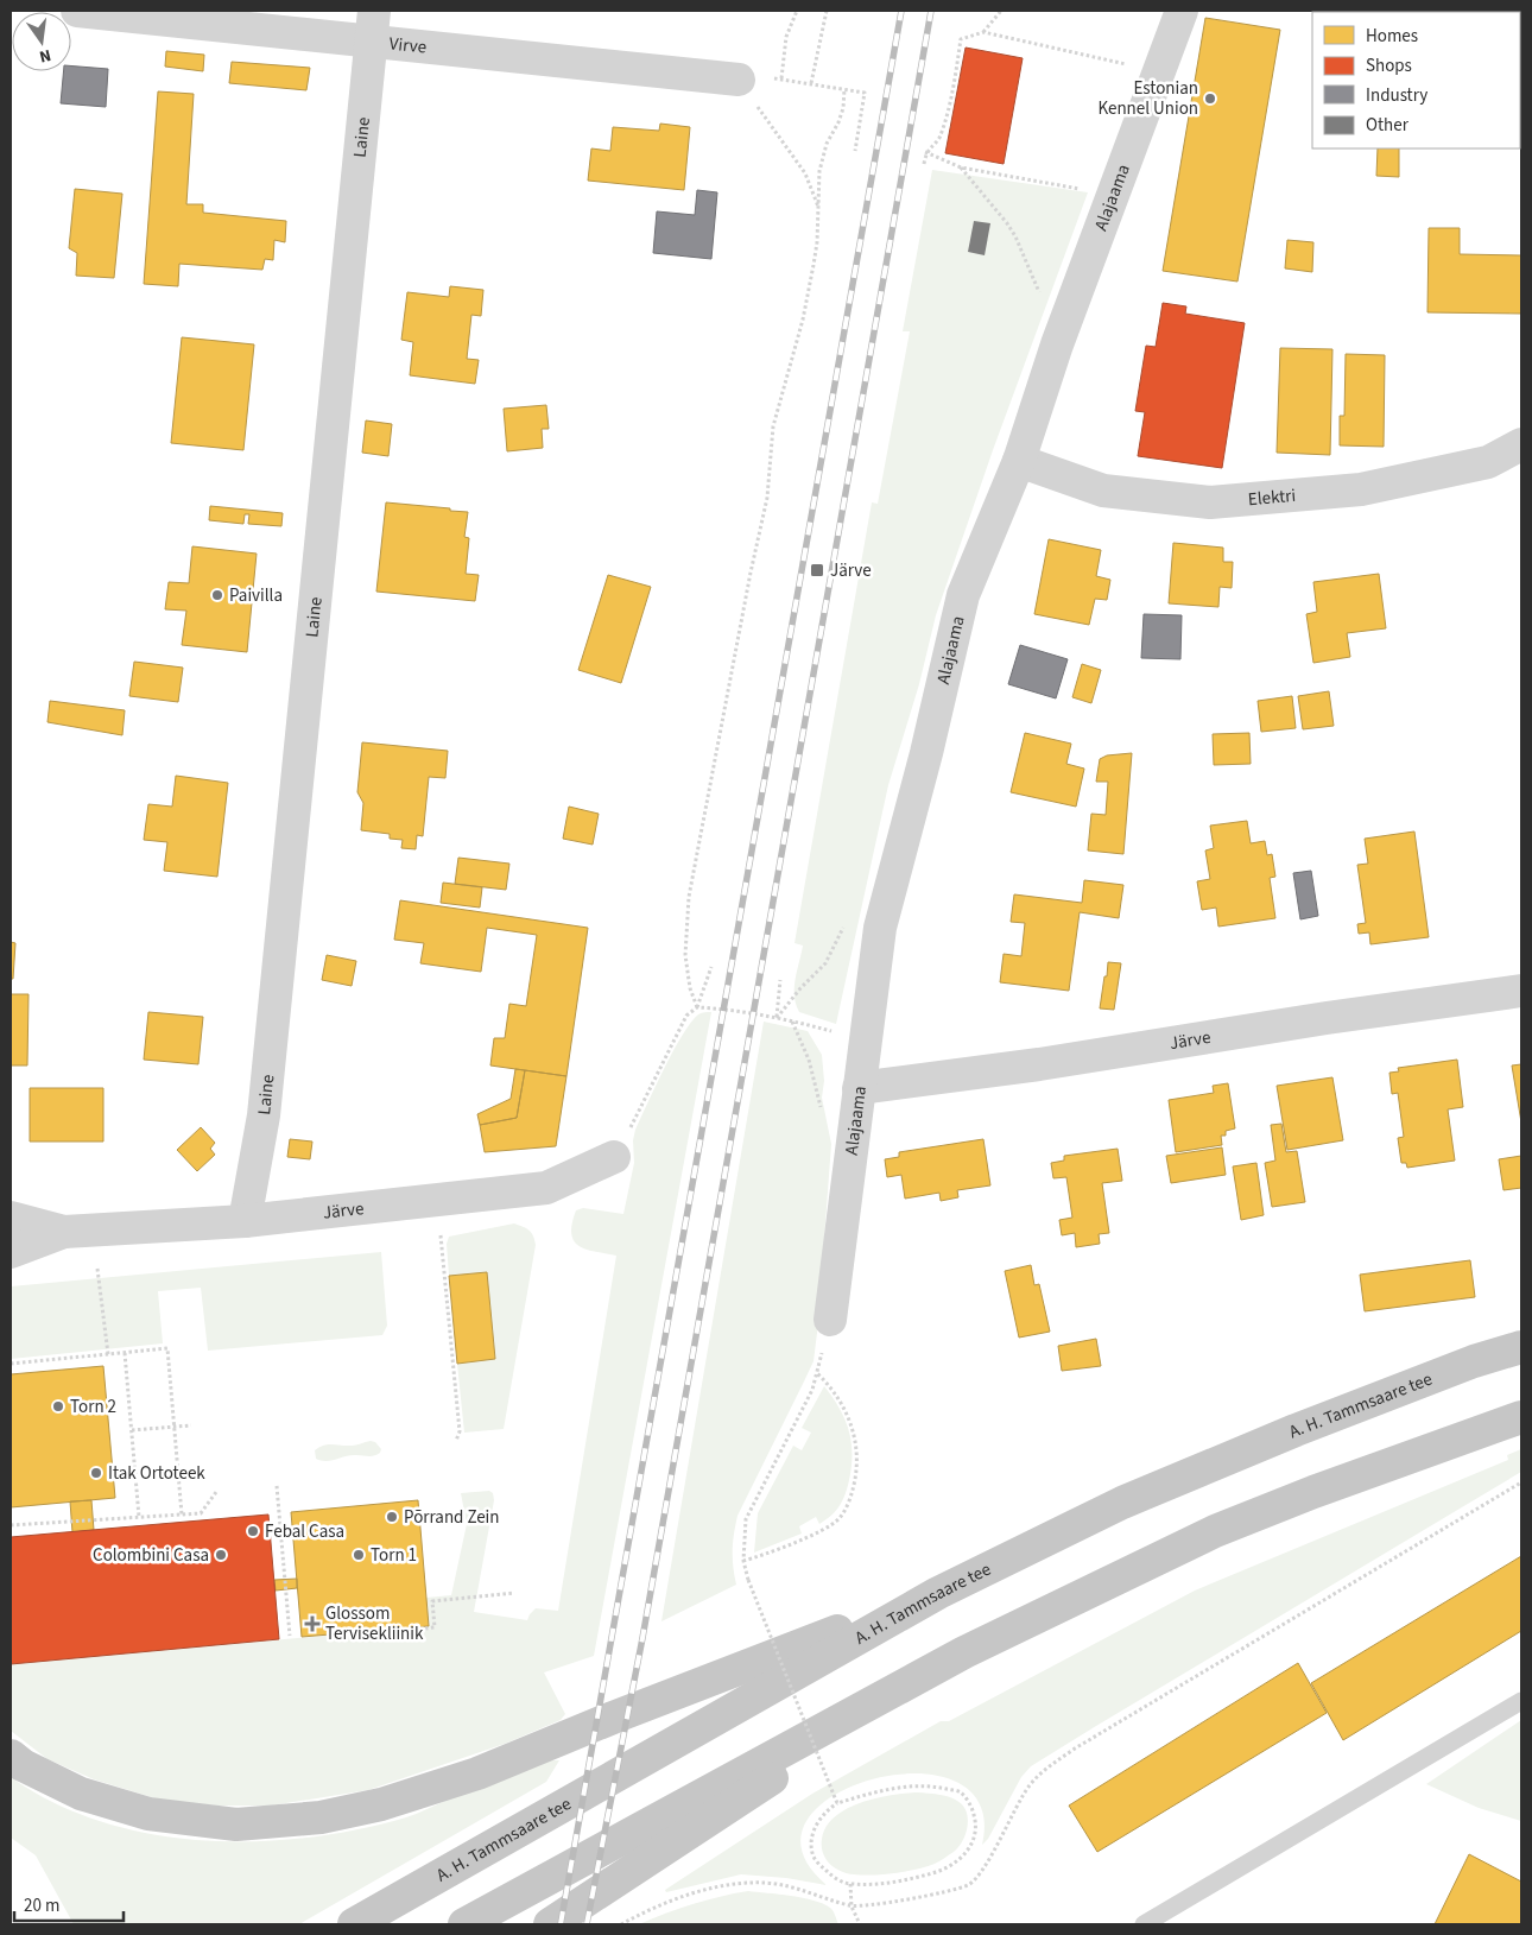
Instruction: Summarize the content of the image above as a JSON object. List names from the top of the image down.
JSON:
{
  "streets": {
    "main road": ["A. H. Tammsaare tee"],
    "street": [
      "Virve",
      "Laine",
      "Alajaama",
      "Elektri",
      "Järve"
    ]
  },
  "crossings": [
    ["Virve", "Laine"],
    ["Laine", "Järve"],
    ["Alajaama", "Elektri"],
    ["Alajaama", "Järve"]
  ],
  "places": {
    "other": [
      "Estonian Kennel Union",
      "Paivilla",
      "Torn 2",
      "Itak Ortoteek",
      "Põrrand Zein",
      "Febal Casa",
      "Colombini Casa",
      "Torn 1"
    ],
    "transit": ["Järve"],
    "health": ["Glossom Tervisekliinik"]
  },
  "legend": [
    "Homes",
    "Shops",
    "Industry",
    "Other"
  ],
  "scale_bar": "20 m",
  "north": "bottom"
}
